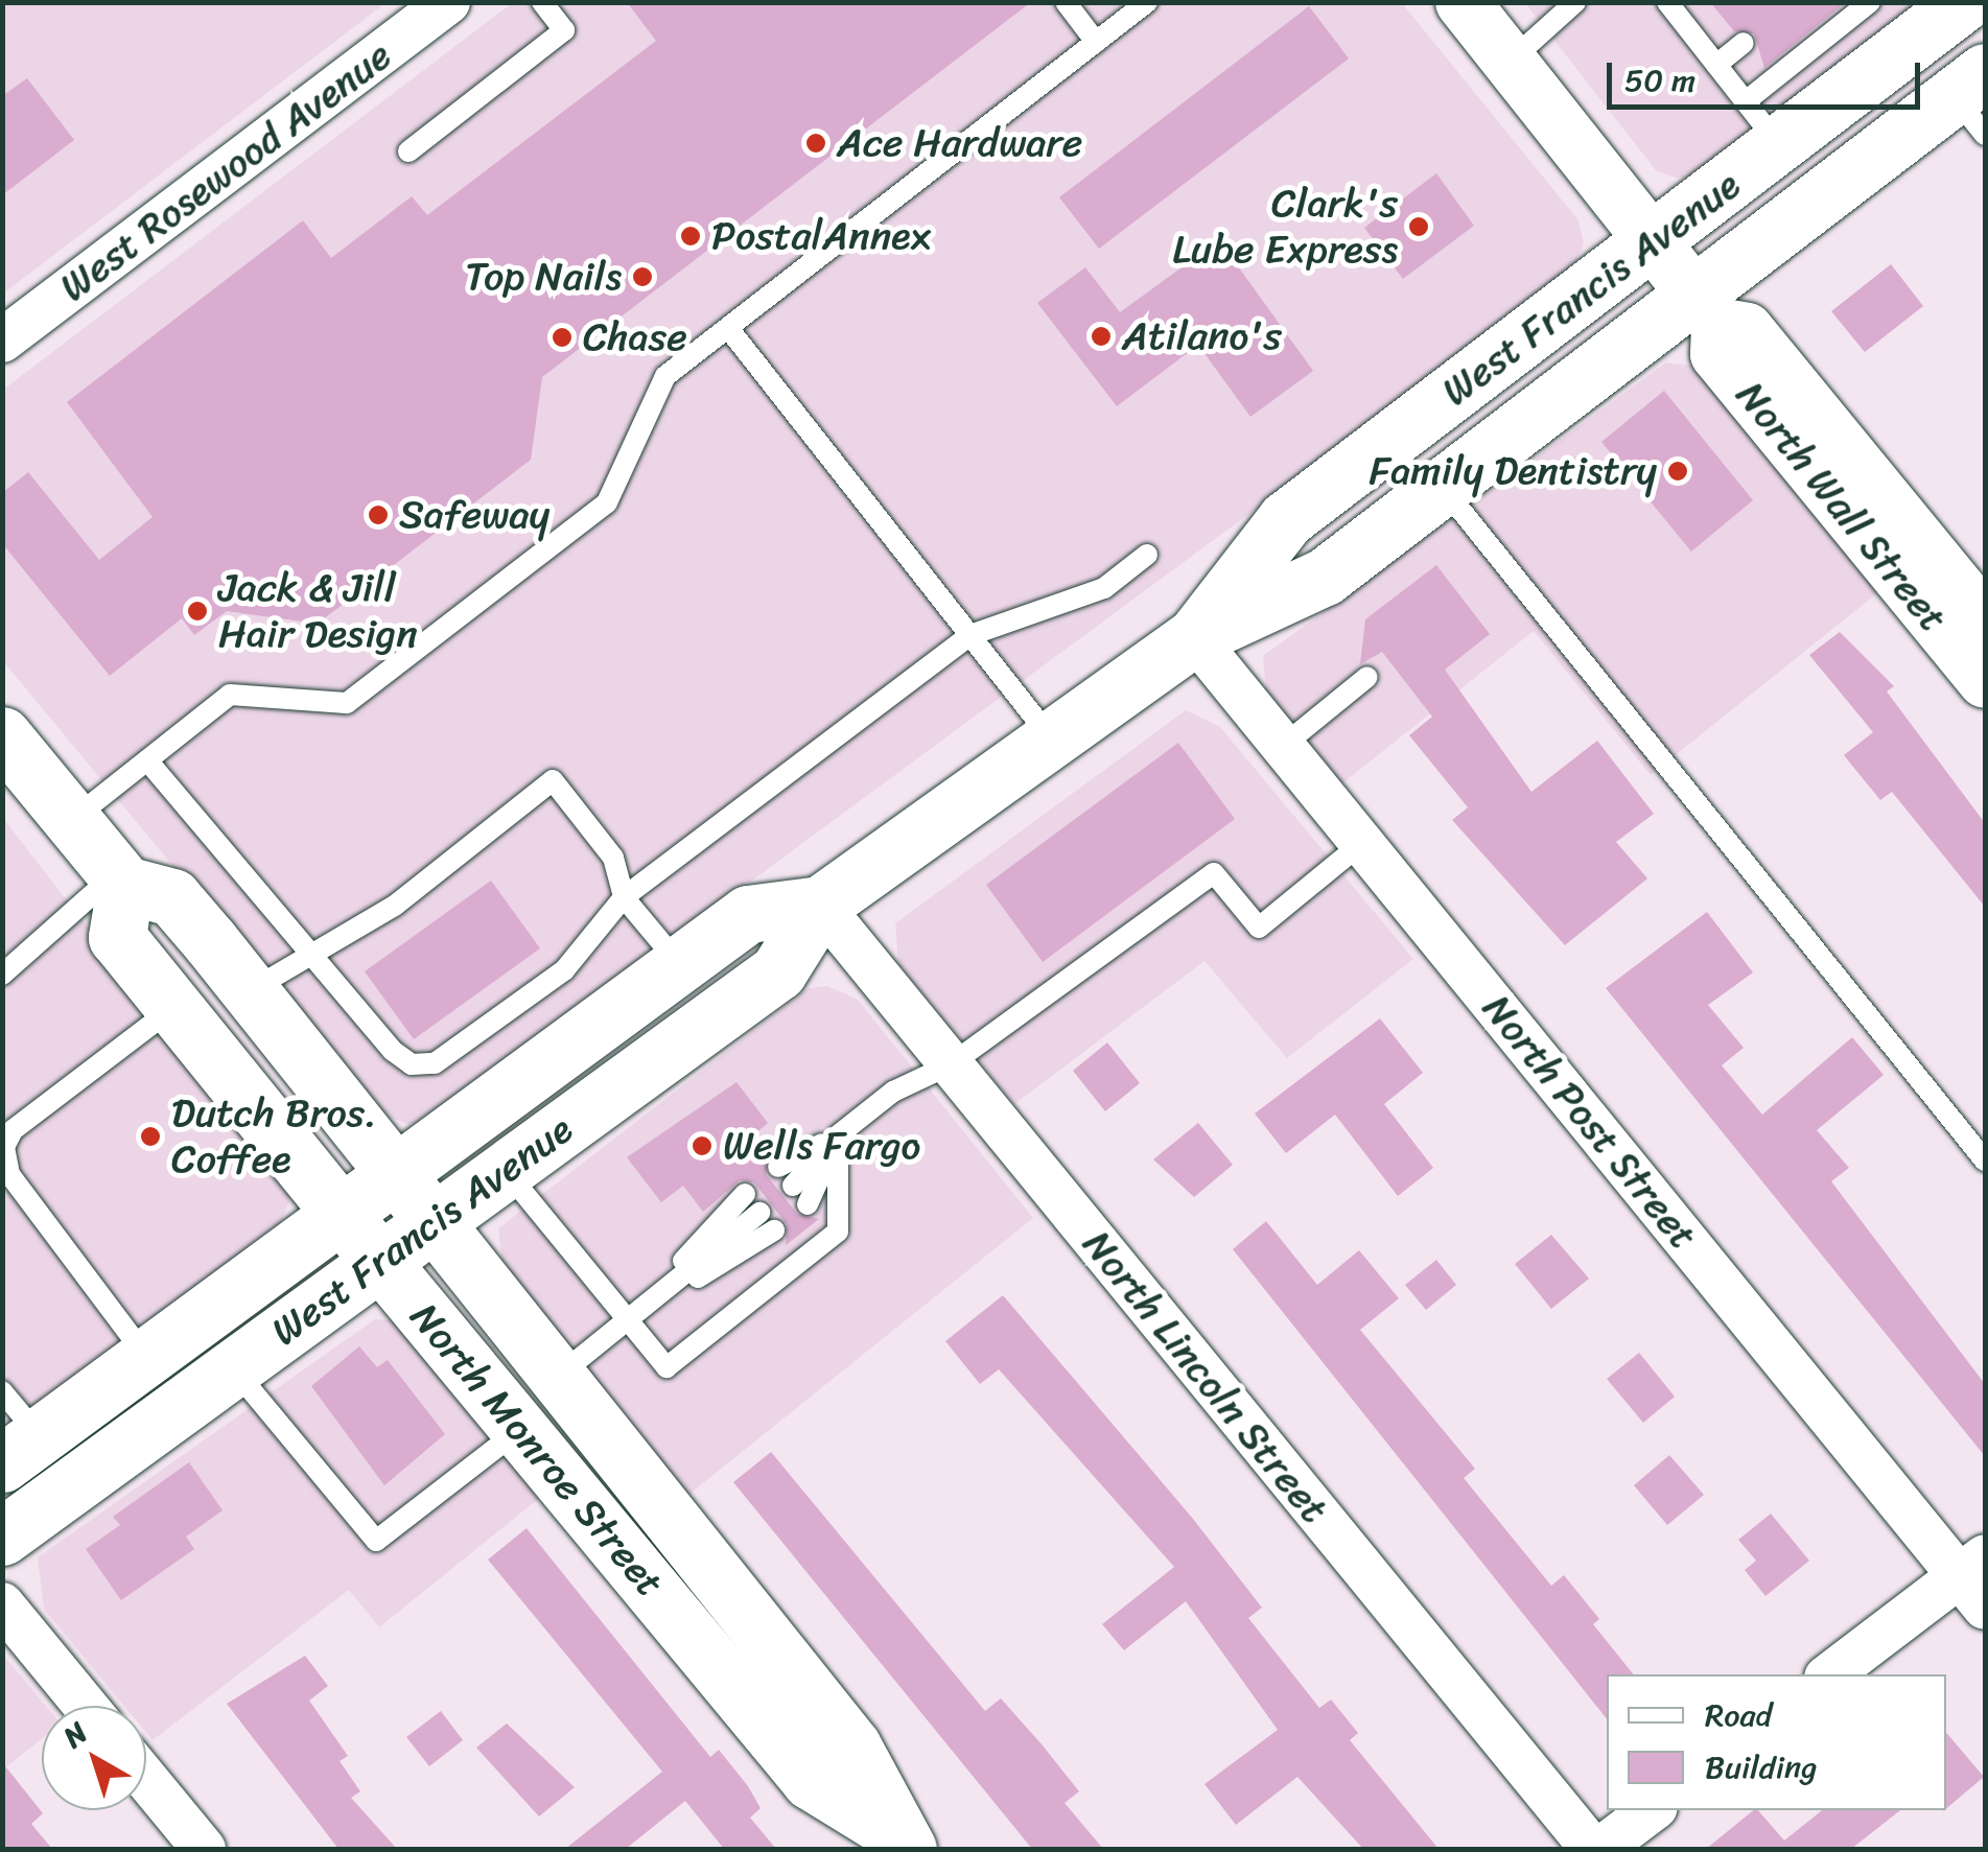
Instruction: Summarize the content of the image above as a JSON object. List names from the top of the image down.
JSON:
{
  "streets": {
    "main road": ["West Francis Avenue", "North Monroe Street"],
    "street": [
      "West Rosewood Avenue",
      "North Wall Street",
      "North Post Street",
      "North Lincoln Street"
    ]
  },
  "crossings": [
    ["West Francis Avenue", "North Wall Street"],
    ["West Francis Avenue", "North Post Street"],
    ["West Francis Avenue", "North Lincoln Street"],
    ["West Francis Avenue", "North Monroe Street"]
  ],
  "places": [
    "Ace Hardware",
    "Clark's Lube Express",
    "PostalAnnex",
    "Top Nails",
    "Atilano's",
    "Chase",
    "Family Dentistry",
    "Safeway",
    "Jack & Jill Hair Design",
    "Dutch Bros. Coffee",
    "Wells Fargo"
  ],
  "legend": ["Road", "Building"],
  "scale_bar": "50 m",
  "north": "top left"
}
